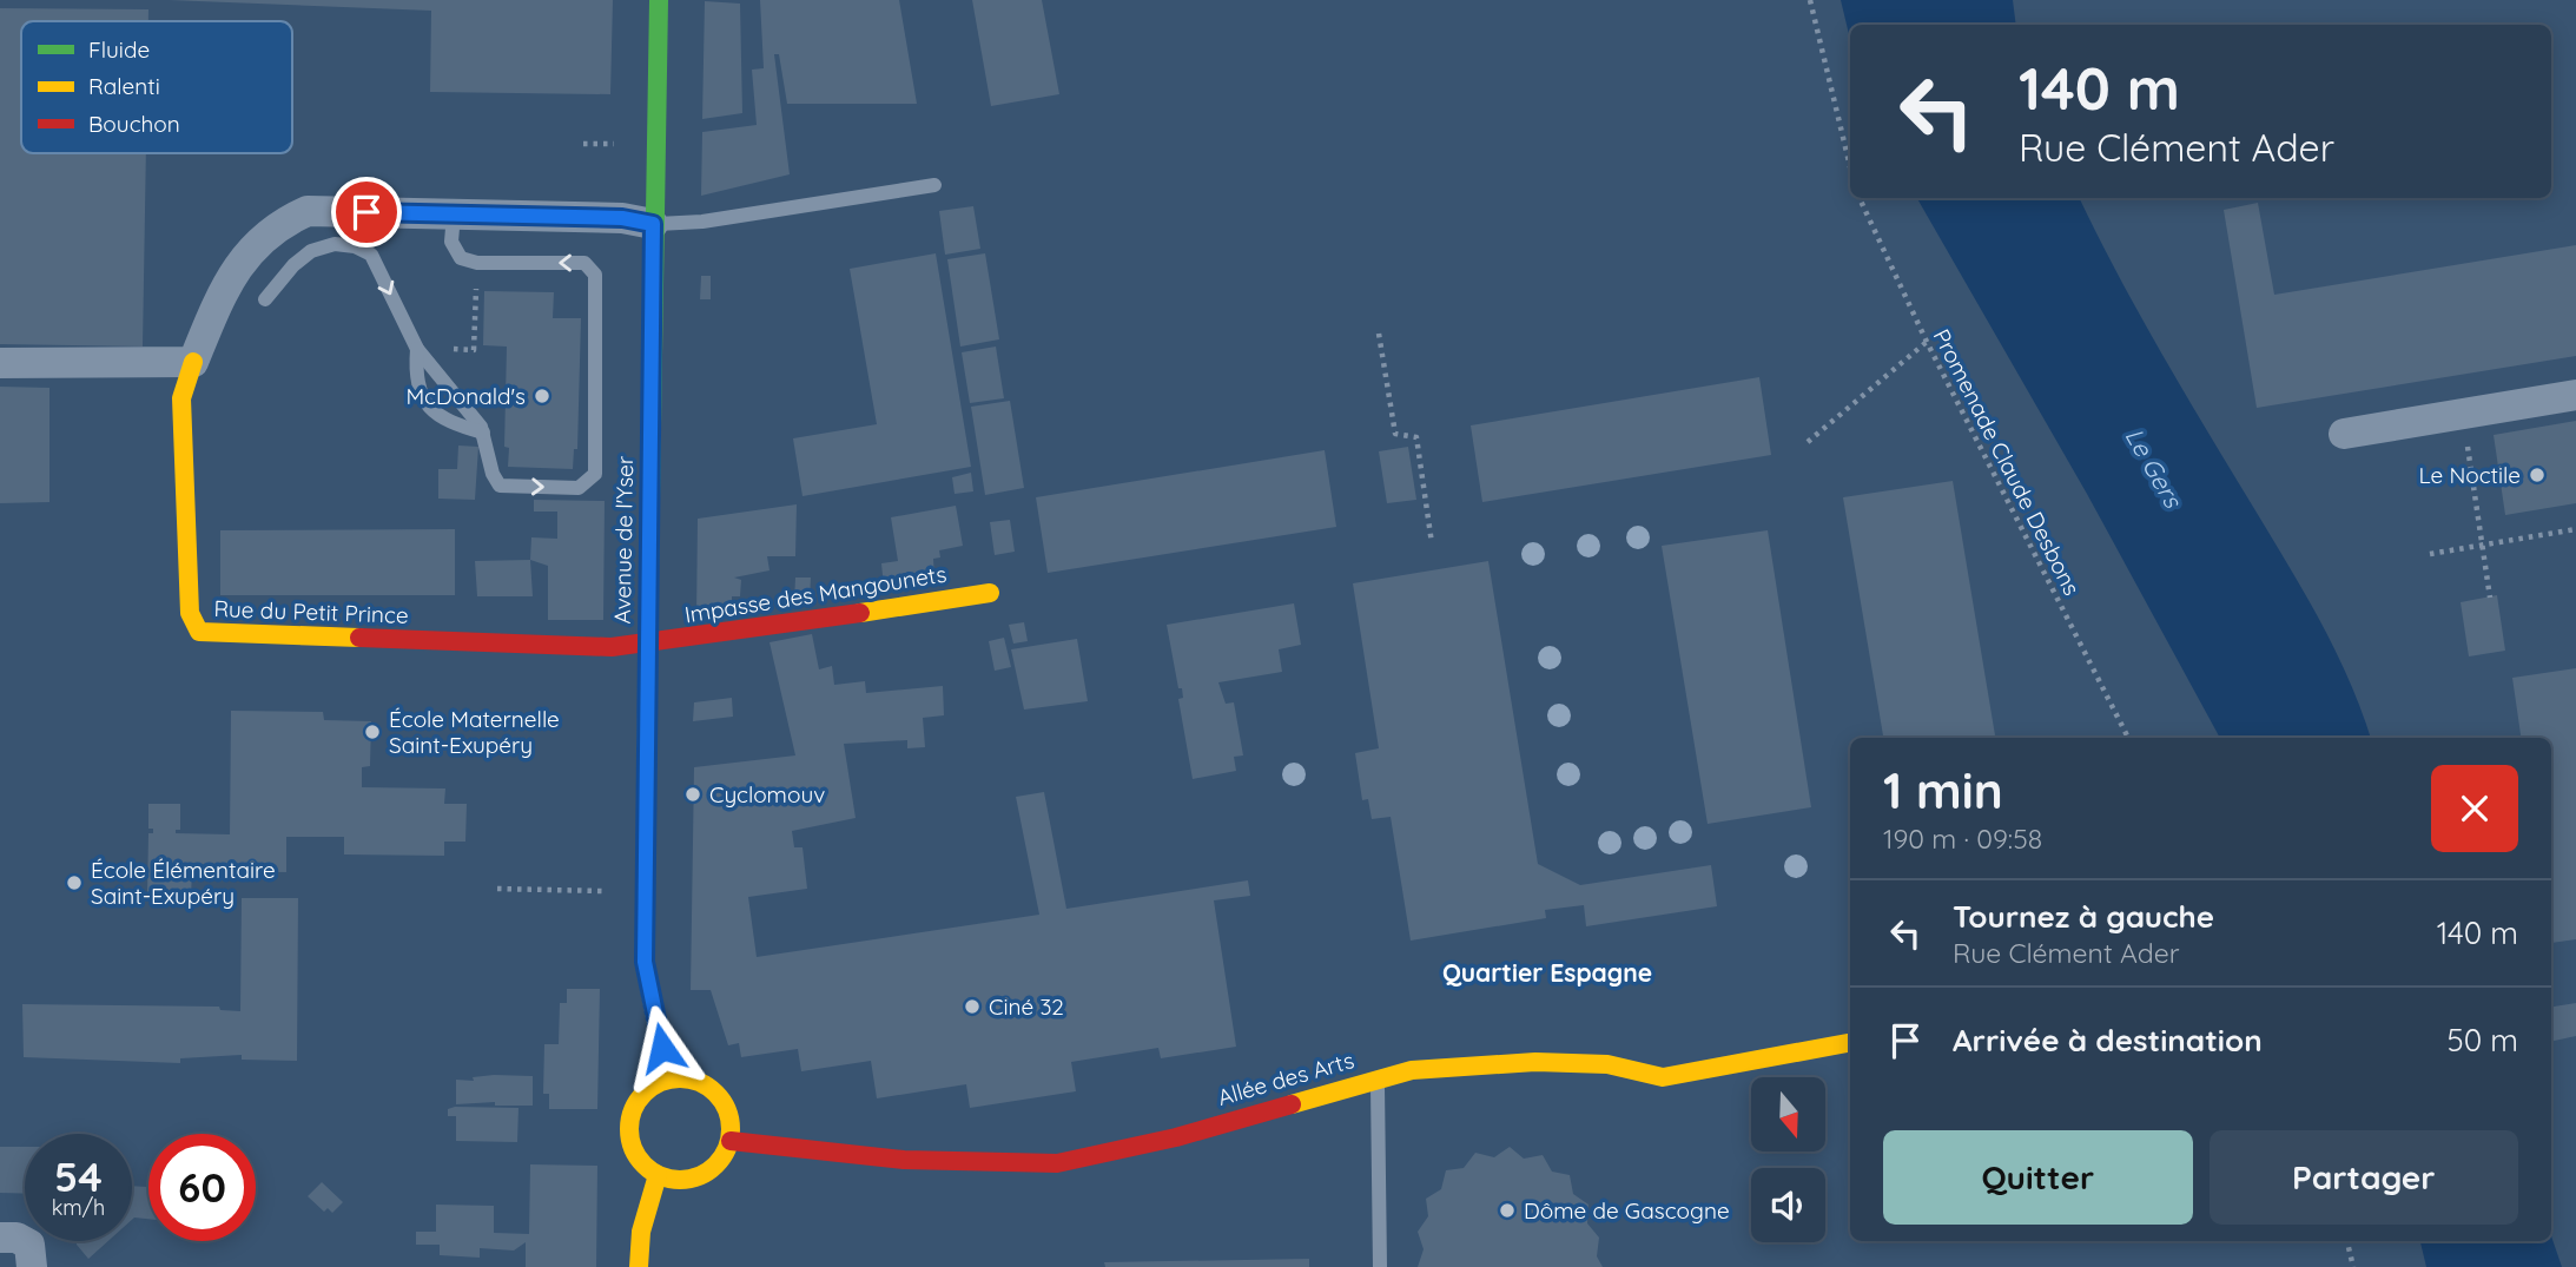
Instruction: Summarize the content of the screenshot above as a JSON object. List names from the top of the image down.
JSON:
{
  "streets": {
    "street": [
      "Avenue de l'Yser",
      "Impasse des Mangounets",
      "Rue du Petit Prince",
      "Allée des Arts"
    ],
    "path": ["Promenade Claude Desbons"]
  },
  "crossings": [
    ["Avenue de l'Yser", "Impasse des Mangounets"],
    ["Avenue de l'Yser", "Rue du Petit Prince"],
    ["Avenue de l'Yser", "Allée des Arts"],
    ["Impasse des Mangounets", "Rue du Petit Prince"]
  ],
  "districts": ["Quartier Espagne"],
  "water": ["Le Gers"],
  "places": [
    "McDonald's",
    "Le Noctile",
    "École Maternelle Saint-Exupéry",
    "Cyclomouv",
    "École Élémentaire Saint-Exupéry",
    "Ciné 32",
    "Dôme de Gascogne"
  ],
  "legend": ["Fluide", "Ralenti", "Bouchon"],
  "north": "bottom",
  "page": {
    "turn": ["140 m", "Rue Clément Ader"],
    "heading": ["1 min", "190 m · 09:58"],
    "list": [
      {
        "name": "Tournez à gauche",
        "note": "Rue Clément Ader",
        "value": "140 m"
      },
      {
        "name": "Arrivée à destination",
        "value": "50 m"
      }
    ],
    "buttons": ["Quitter", "Partager"],
    "speed": "54 km/h",
    "limit": "60"
  }
}
